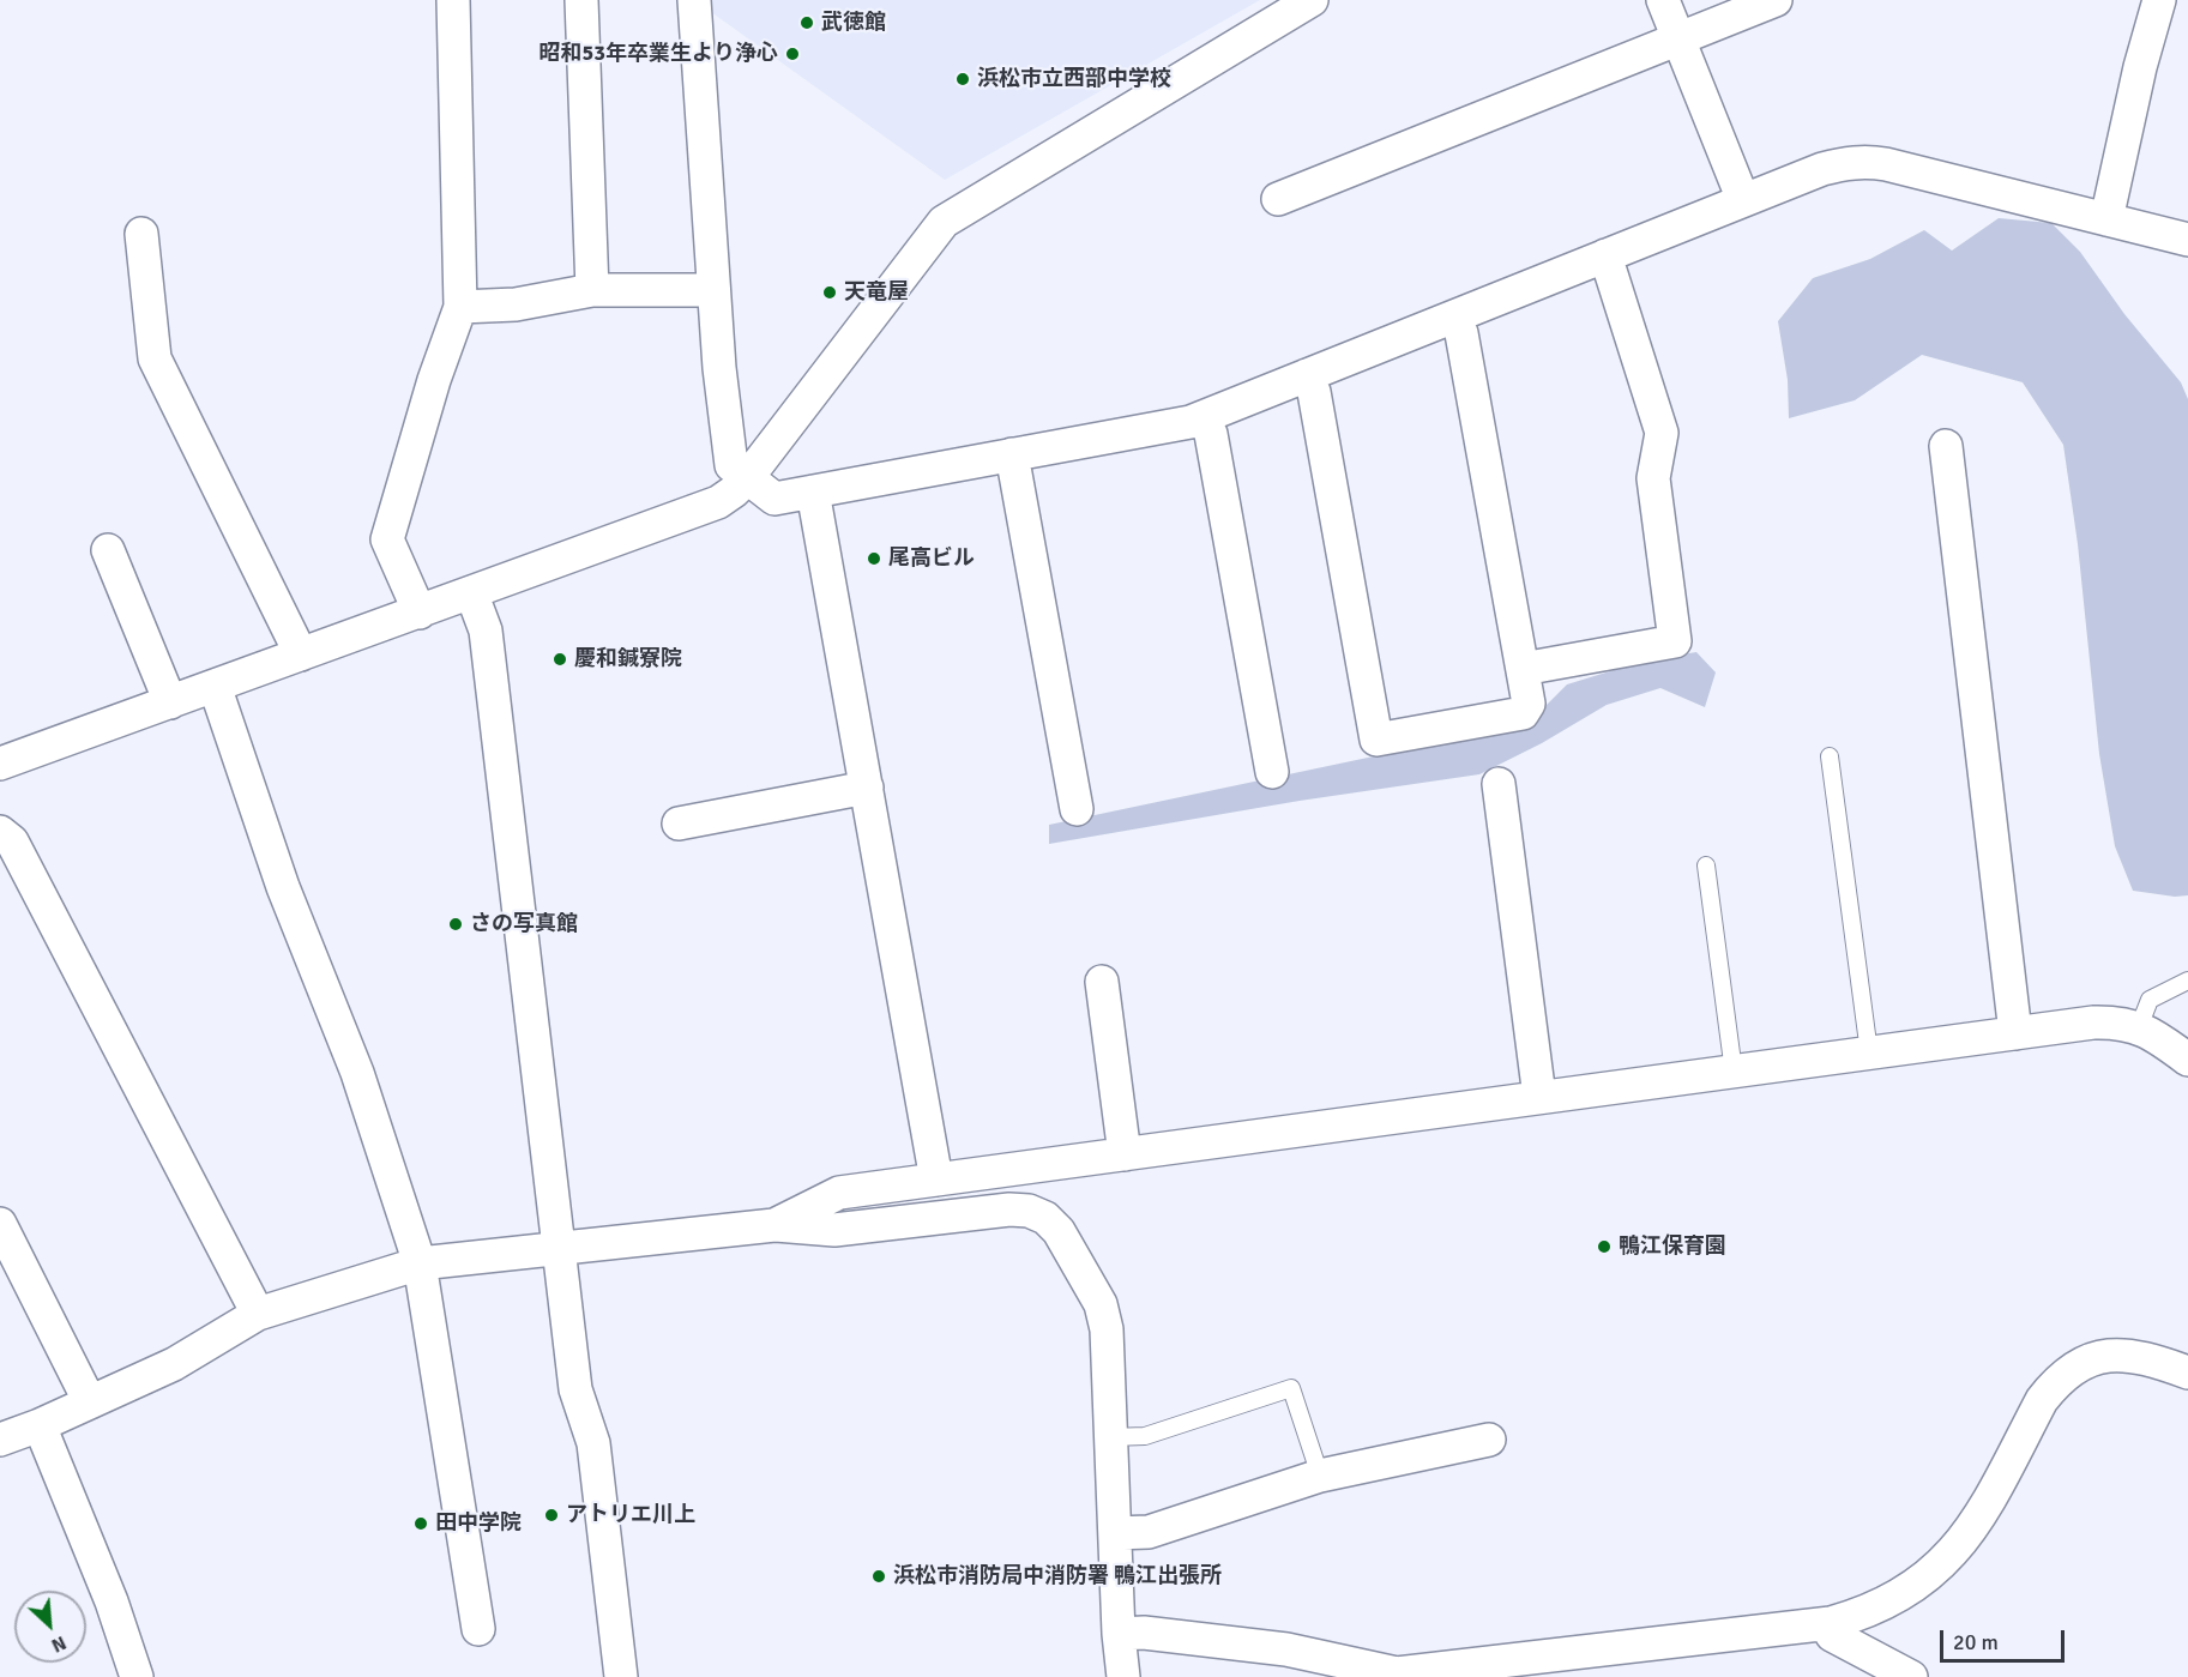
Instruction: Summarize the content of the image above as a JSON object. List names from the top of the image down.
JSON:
{
  "places": [
    "武徳館",
    "昭和53年卒業生より浄心",
    "浜松市立西部中学校",
    "天竜屋",
    "尾高ビル",
    "慶和鍼寮院",
    "さの写真館",
    "鴨江保育園",
    "アトリエ川上",
    "田中学院",
    "浜松市消防局中消防署 鴨江出張所"
  ],
  "scale_bar": "20 m",
  "north": "bottom right"
}
